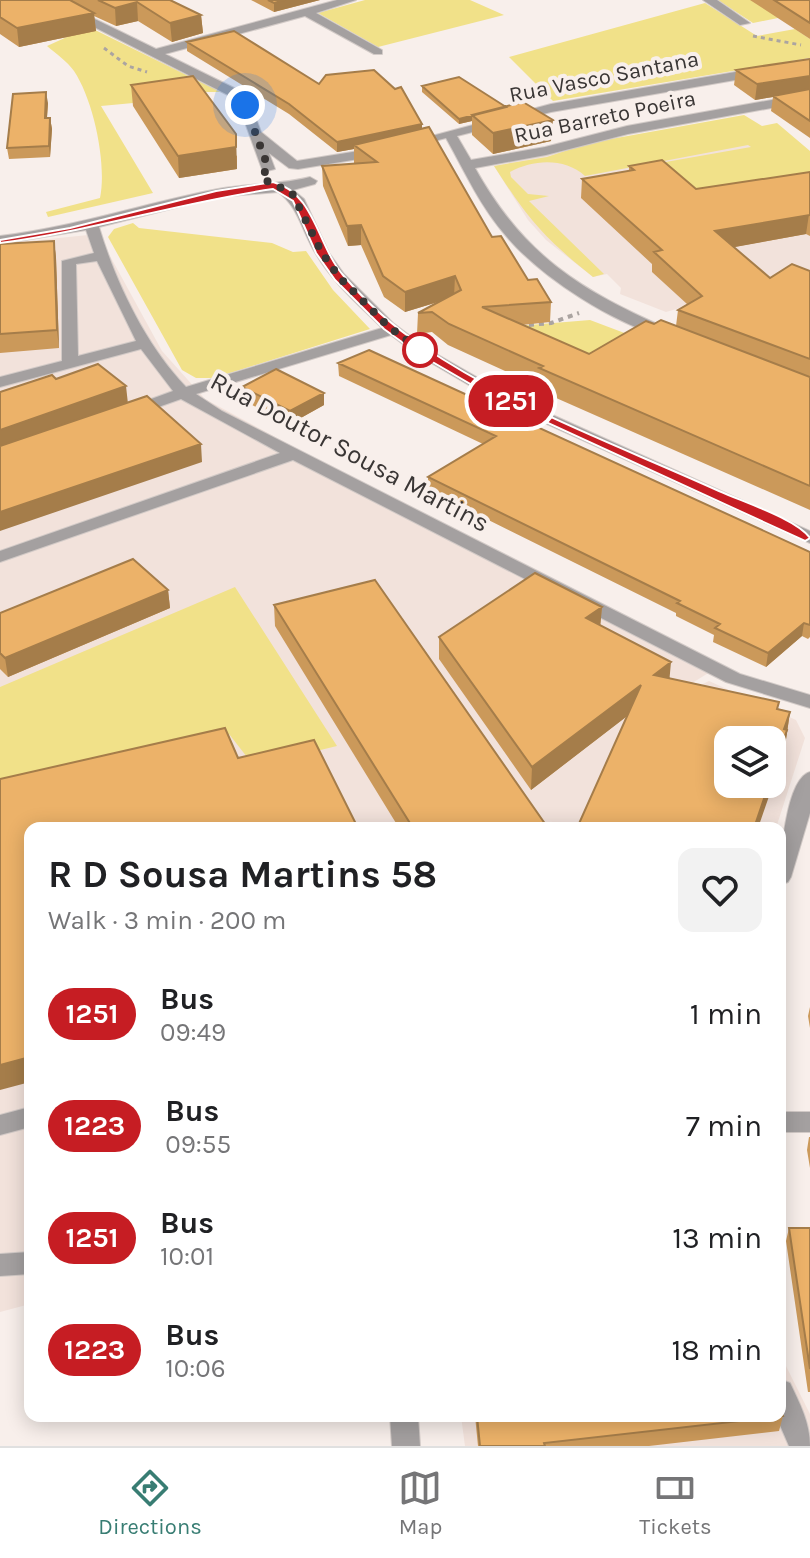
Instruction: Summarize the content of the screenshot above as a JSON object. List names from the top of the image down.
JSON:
{
  "streets": {
    "street": ["Rua Vasco Santana", "Rua Barreto Poeira", "Rua Doutor Sousa Martins"]
  },
  "lines": ["bus line 1251"],
  "page": {
    "on_map": "1251",
    "heading": ["R D Sousa Martins 58", "Walk · 3 min · 200 m"],
    "list": [
      {
        "mark": "1251",
        "name": "Bus",
        "note": "09:49",
        "value": "1 min"
      },
      {
        "mark": "1223",
        "name": "Bus",
        "note": "09:55",
        "value": "7 min"
      },
      {
        "mark": "1251",
        "name": "Bus",
        "note": "10:01",
        "value": "13 min"
      },
      {
        "mark": "1223",
        "name": "Bus",
        "note": "10:06",
        "value": "18 min"
      }
    ],
    "tabs": ["Directions", "Map", "Tickets"]
  }
}
